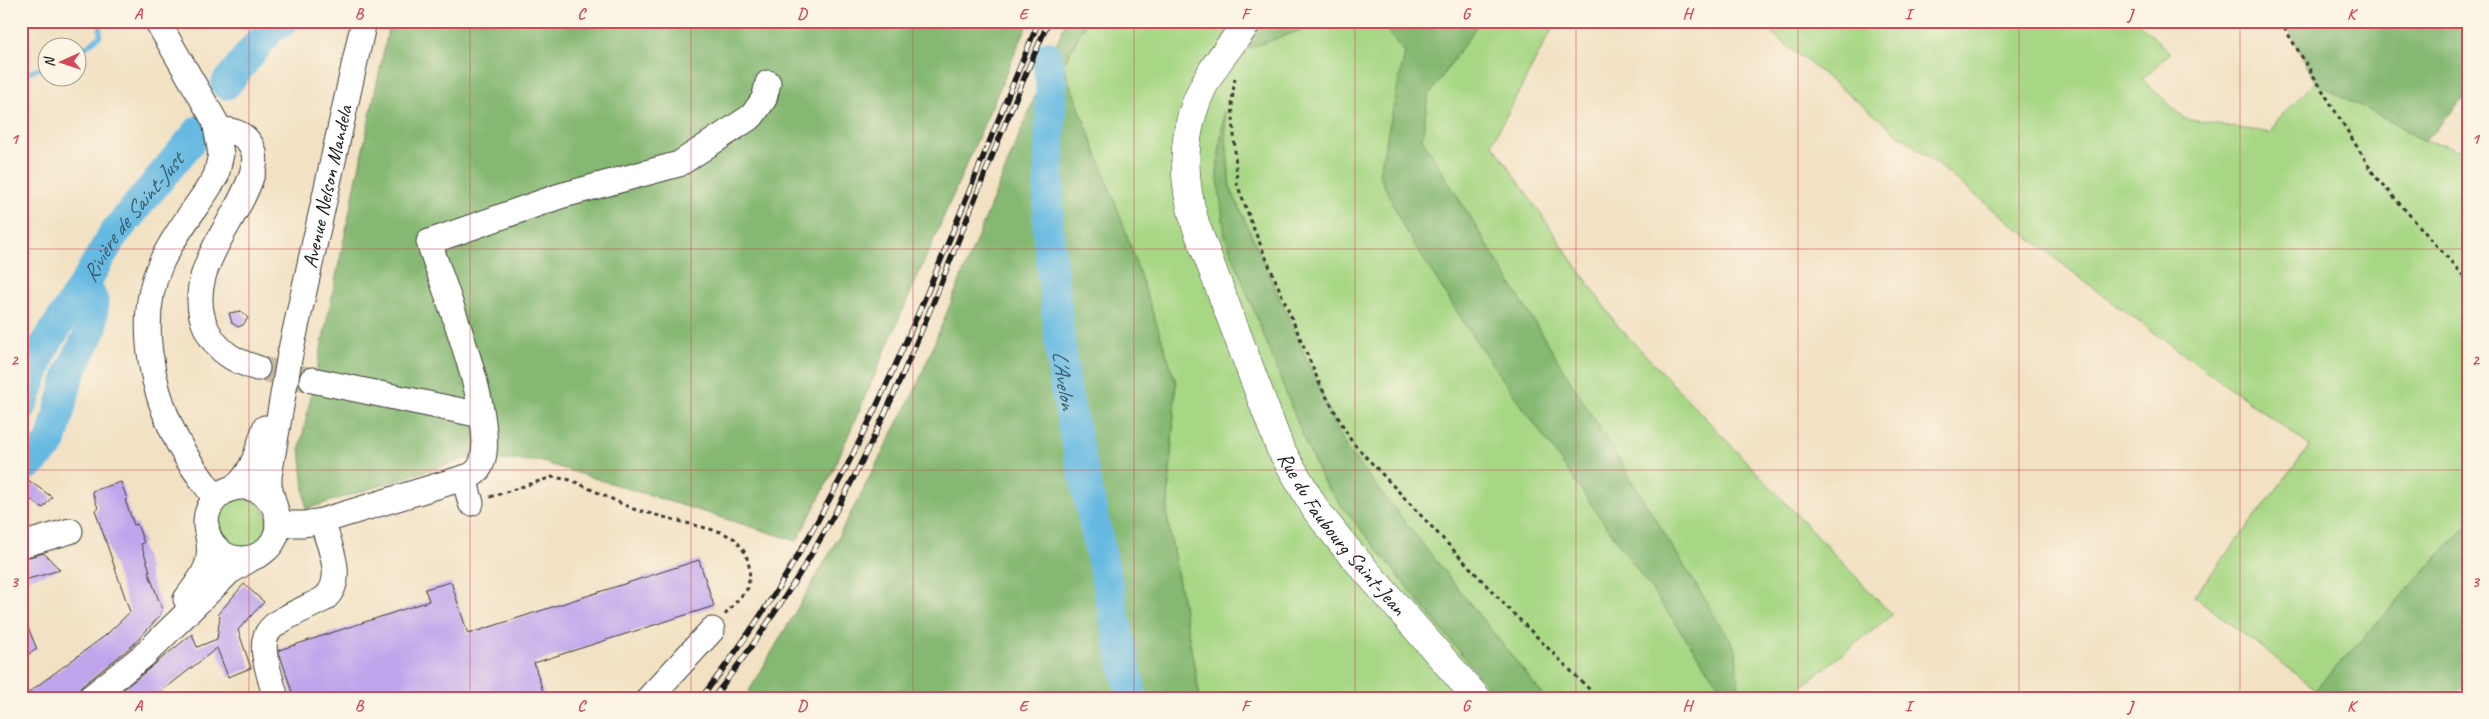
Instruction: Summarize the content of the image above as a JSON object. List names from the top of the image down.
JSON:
{
  "streets": {
    "main road": ["Rue du Faubourg Saint-Jean"],
    "street": ["Avenue Nelson Mandela"]
  },
  "water": ["Rivière de Saint-Just", "L'Avelon"],
  "north": "left",
  "grid": {
    "columns": [
      "A",
      "B",
      "C",
      "D",
      "E",
      "F",
      "G",
      "H",
      "I",
      "J",
      "K"
    ],
    "rows": ["1", "2", "3"]
  }
}
